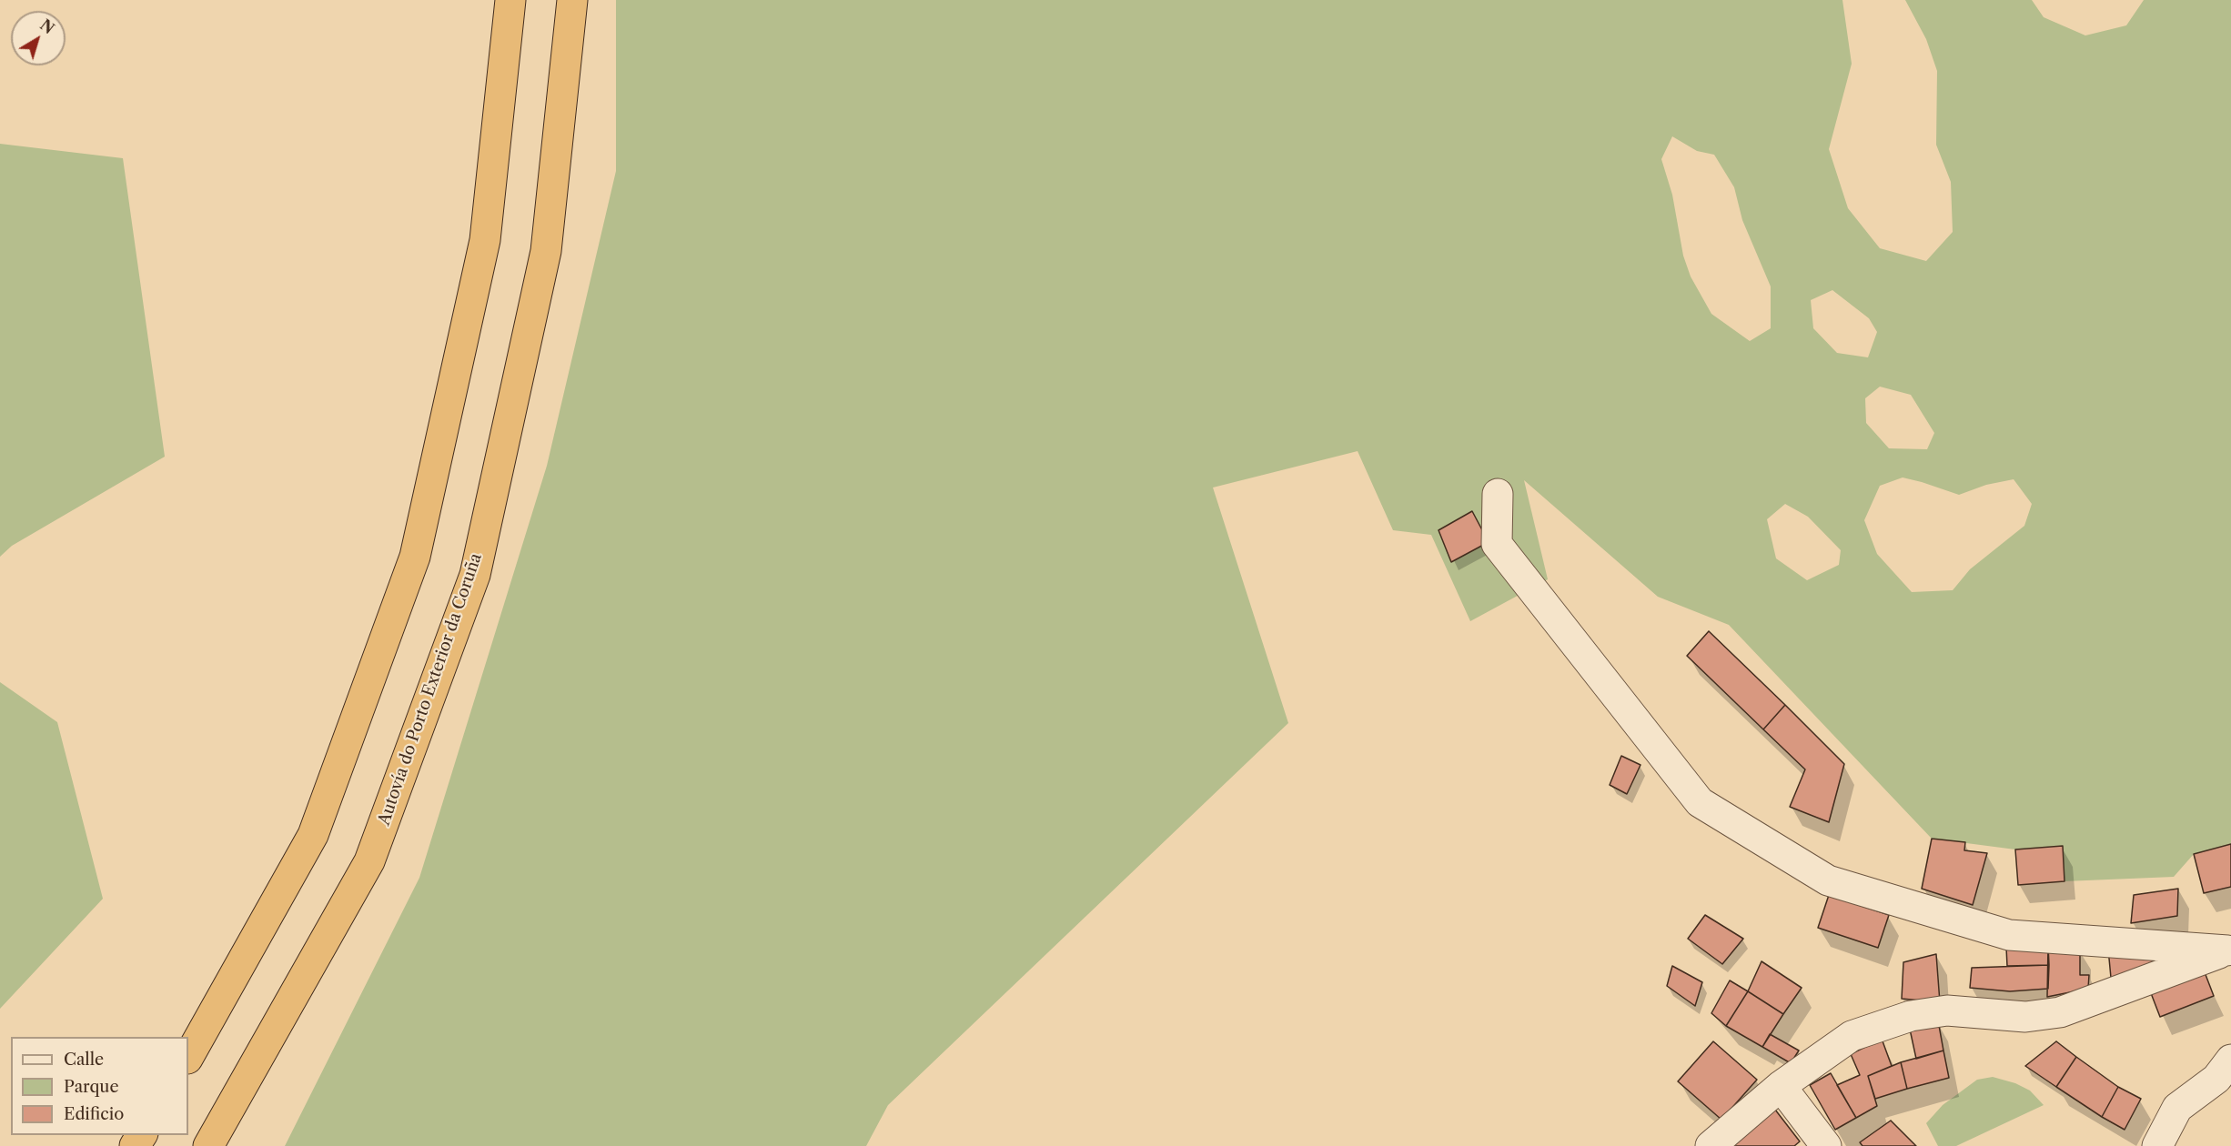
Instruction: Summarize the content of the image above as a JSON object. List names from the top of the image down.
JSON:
{
  "streets": {
    "highway": ["Autovía do Porto Exterior da Coruña"]
  },
  "legend": ["Calle", "Parque", "Edificio"],
  "north": "top right"
}
